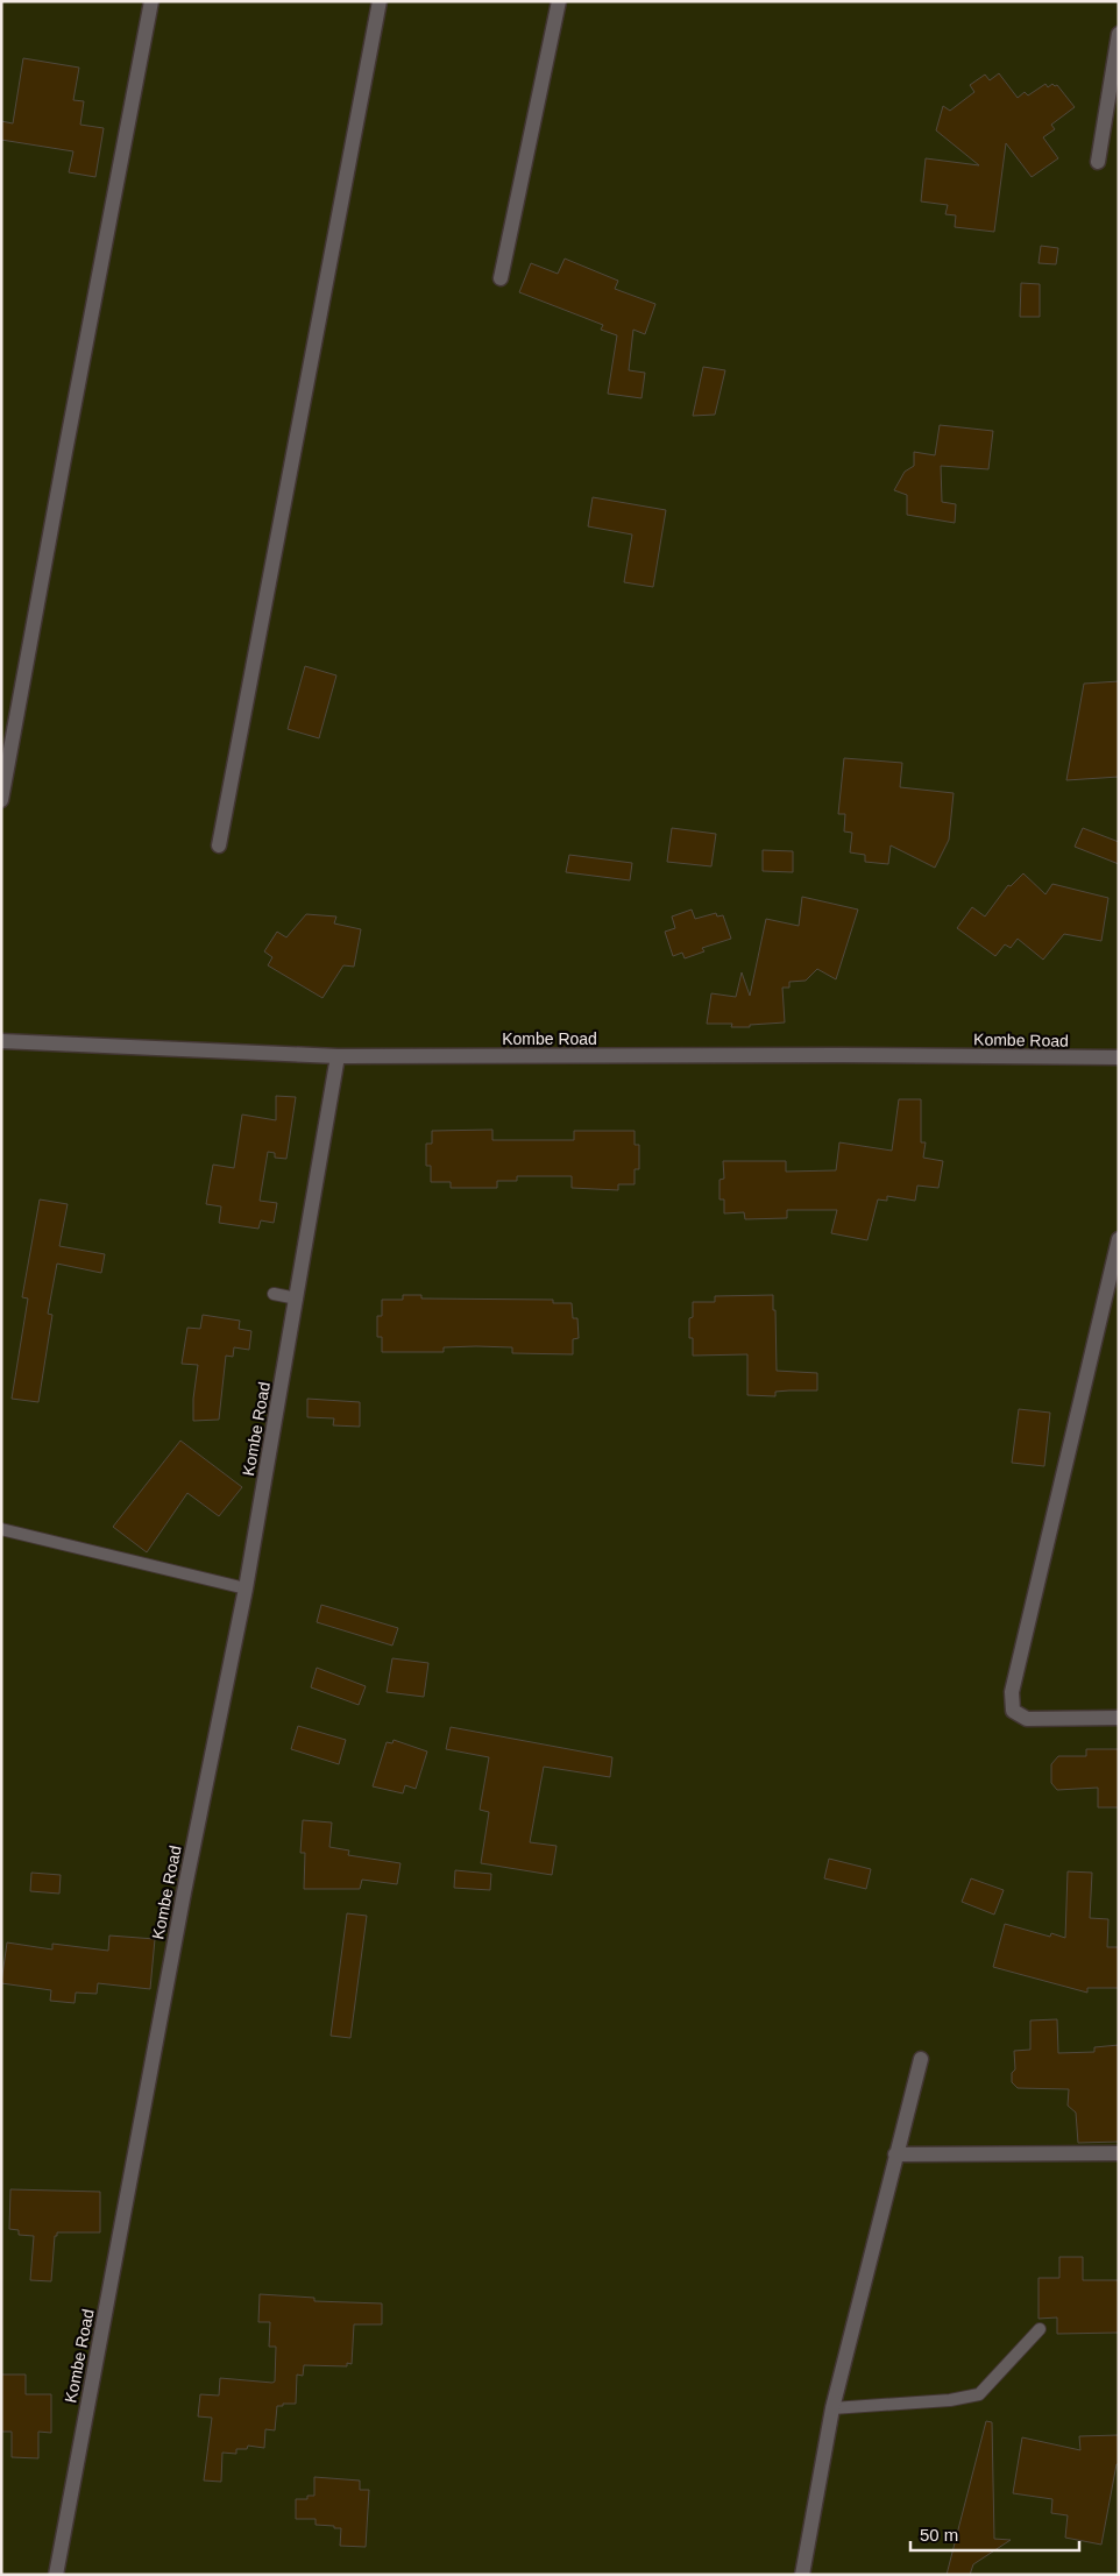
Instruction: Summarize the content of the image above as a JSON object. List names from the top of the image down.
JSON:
{
  "streets": {
    "street": ["Kombe Road"]
  },
  "scale_bar": "50 m"
}
